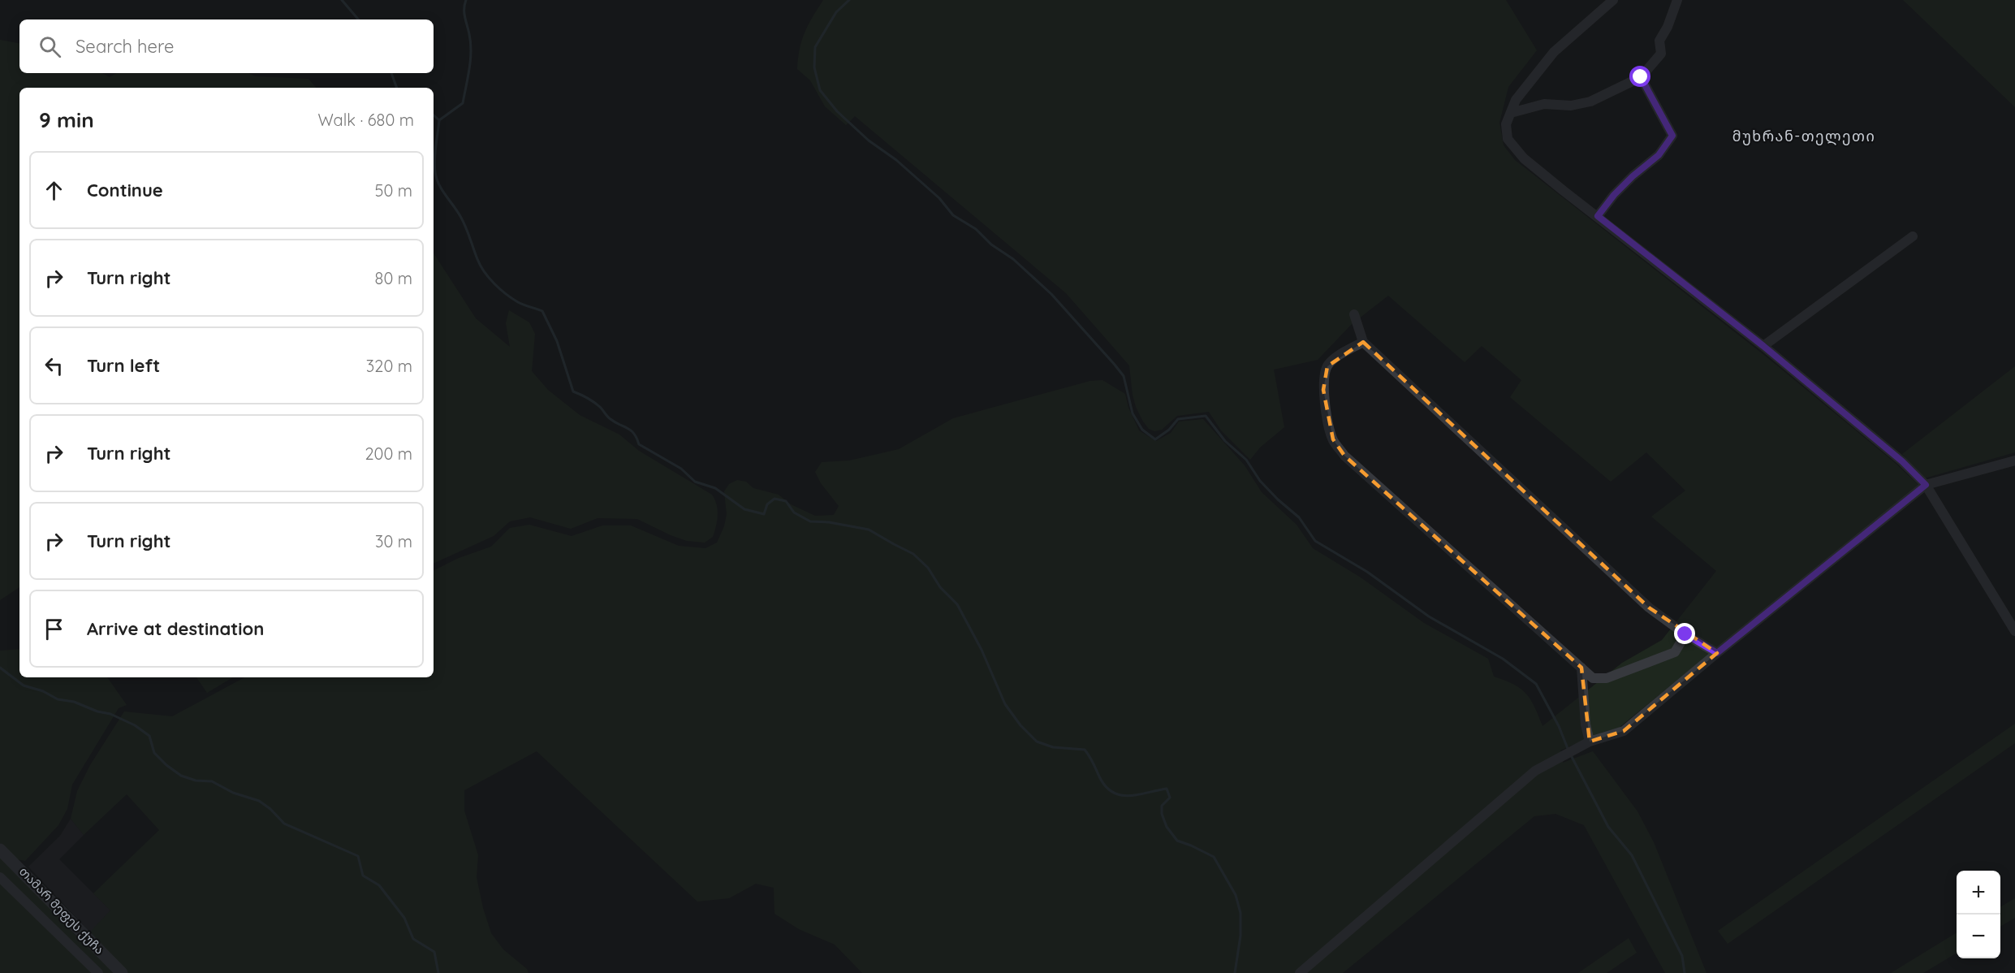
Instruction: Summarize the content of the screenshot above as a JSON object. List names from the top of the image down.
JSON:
{
  "streets": {
    "street": ["თამარ მეფეს ქუჩა"]
  },
  "districts": ["მუხრან-თელეთი"],
  "page": {
    "search": "Search here",
    "heading": ["9 min", "Walk · 680 m"],
    "list": [
      ["Continue", "50 m"],
      ["Turn right", "80 m"],
      ["Turn left", "320 m"],
      ["Turn right", "200 m"],
      ["Turn right", "30 m"],
      "Arrive at destination"
    ],
    "map_buttons": ["+", "−"]
  }
}
